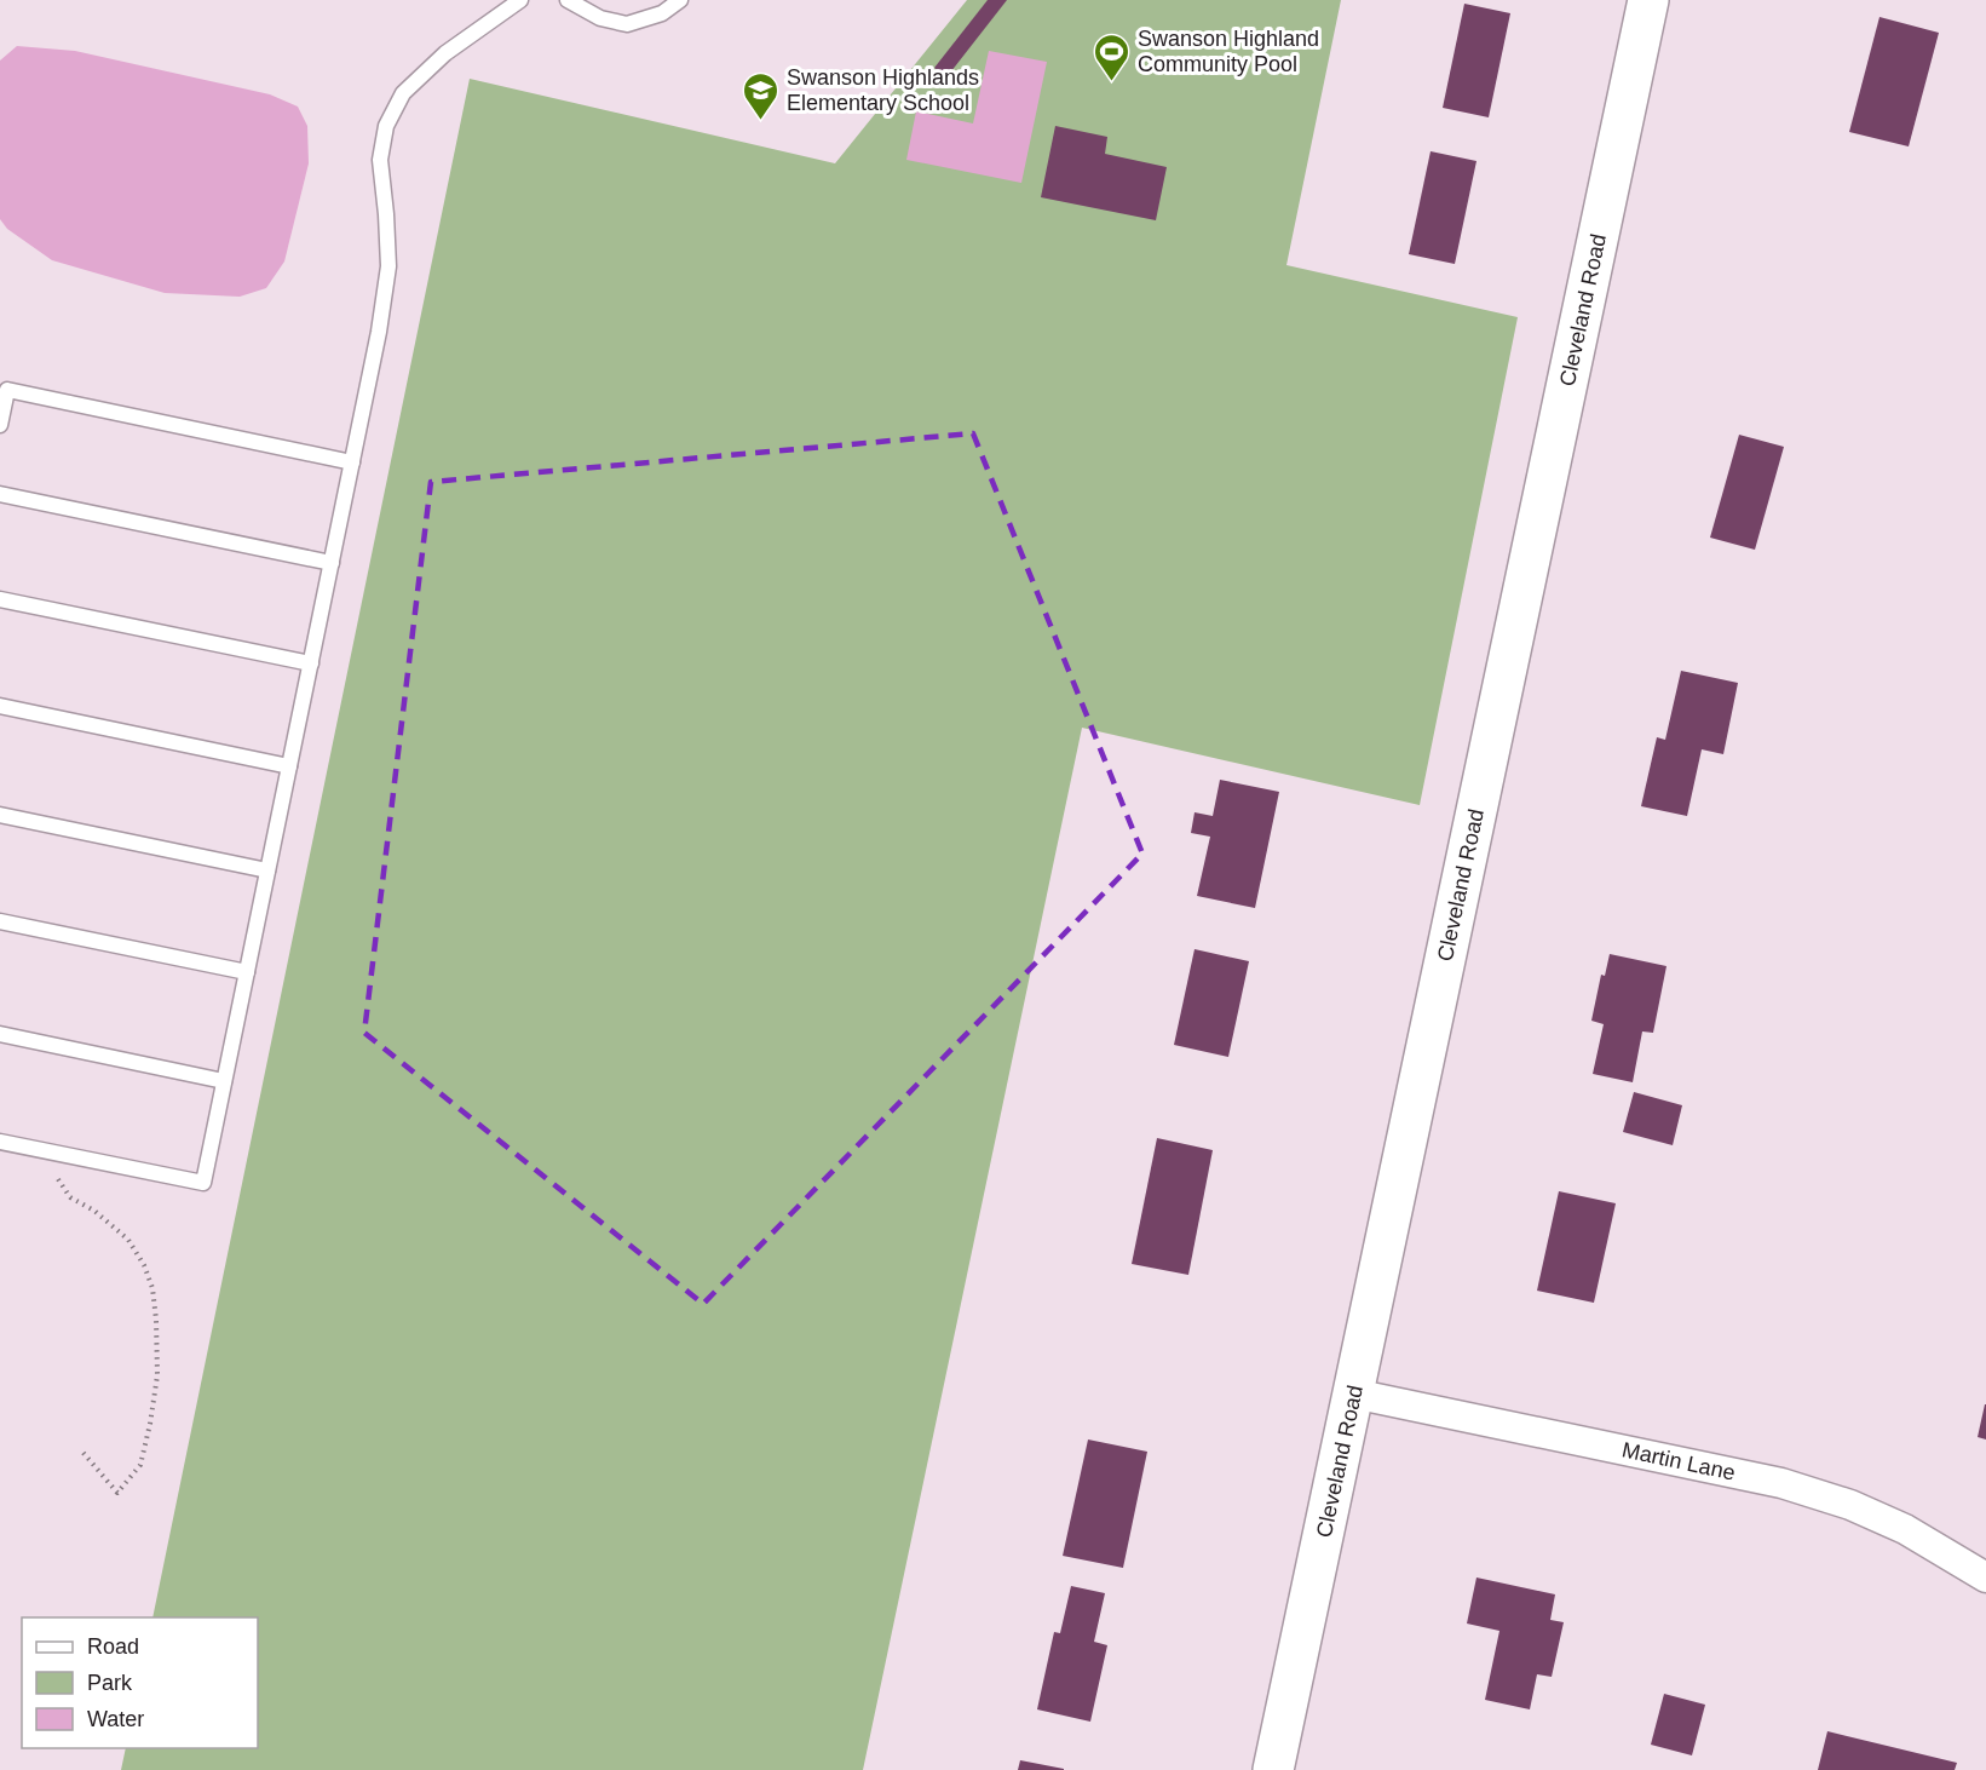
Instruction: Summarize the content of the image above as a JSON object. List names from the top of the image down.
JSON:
{
  "streets": {
    "main road": ["Cleveland Road"],
    "street": ["Martin Lane"]
  },
  "crossings": [
    ["Cleveland Road", "Martin Lane"]
  ],
  "places": {
    "sports": ["Swanson Highland Community Pool"],
    "school or university": ["Swanson Highlands Elementary School"]
  },
  "legend": ["Road", "Park", "Water"]
}
